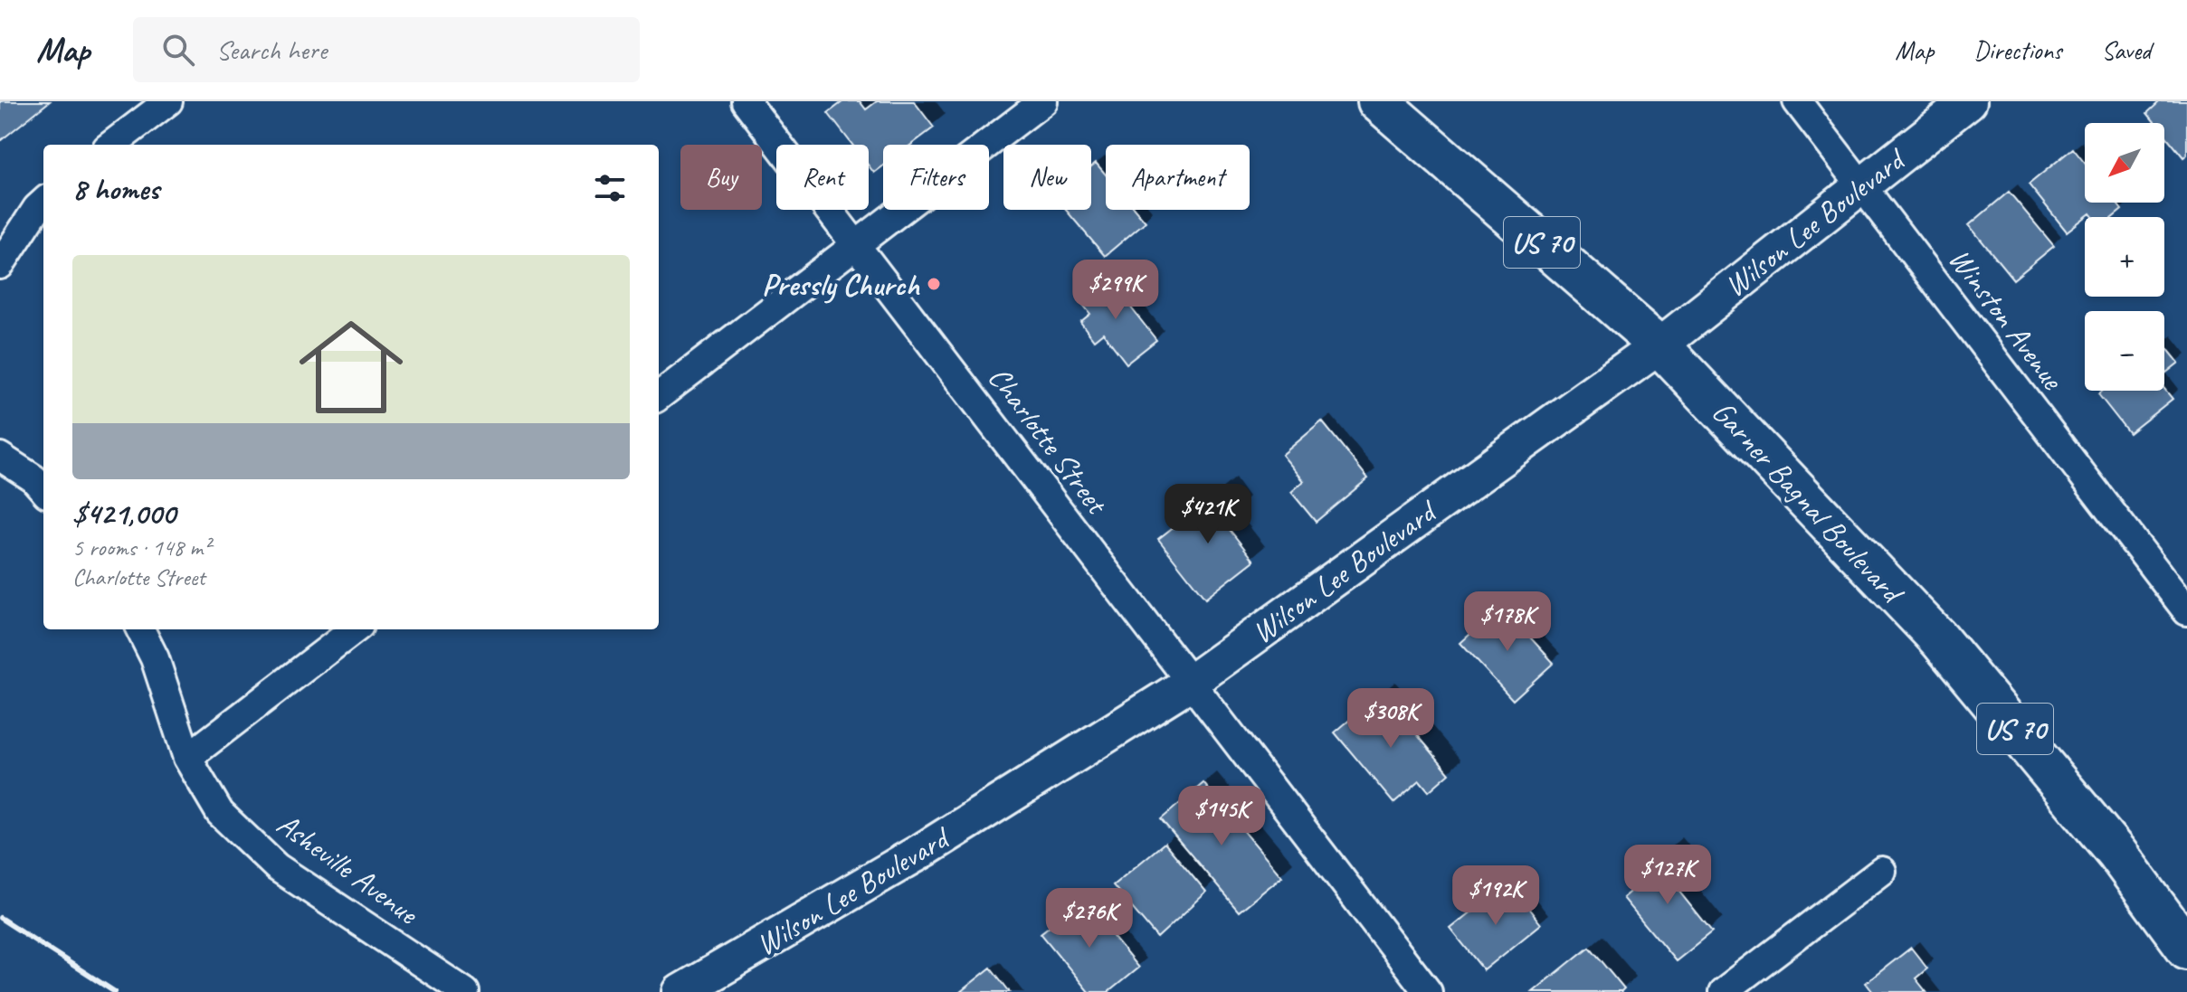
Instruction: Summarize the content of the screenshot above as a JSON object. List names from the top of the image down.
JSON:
{
  "streets": {
    "highway": ["US 70", "Garner Bagnal Boulevard"],
    "street": [
      "Wilson Lee Boulevard",
      "Winston Avenue",
      "Charlotte Street",
      "Asheville Avenue"
    ]
  },
  "crossings": [
    ["Wilson Lee Boulevard", "Winston Avenue"],
    ["Wilson Lee Boulevard", "Charlotte Street"],
    ["Wilson Lee Boulevard", "Garner Bagnal Boulevard"]
  ],
  "places": ["Pressly Church"],
  "north": "bottom left",
  "page": {
    "header": "Map",
    "search": "Search here",
    "nav": ["Map", "Directions", "Saved"],
    "map_buttons": ["+", "−"],
    "chip": [
      "Buy",
      "Rent",
      "Filters",
      "New",
      "Apartment"
    ],
    "heading": "8 homes",
    "list": [
      {
        "name": "$421,000",
        "note": "5 rooms · 148 m² · Charlotte Street"
      }
    ],
    "price": [
      "$299K",
      "$421K",
      "$178K",
      "$308K",
      "$145K",
      "$127K",
      "$192K",
      "$276K"
    ]
  }
}
